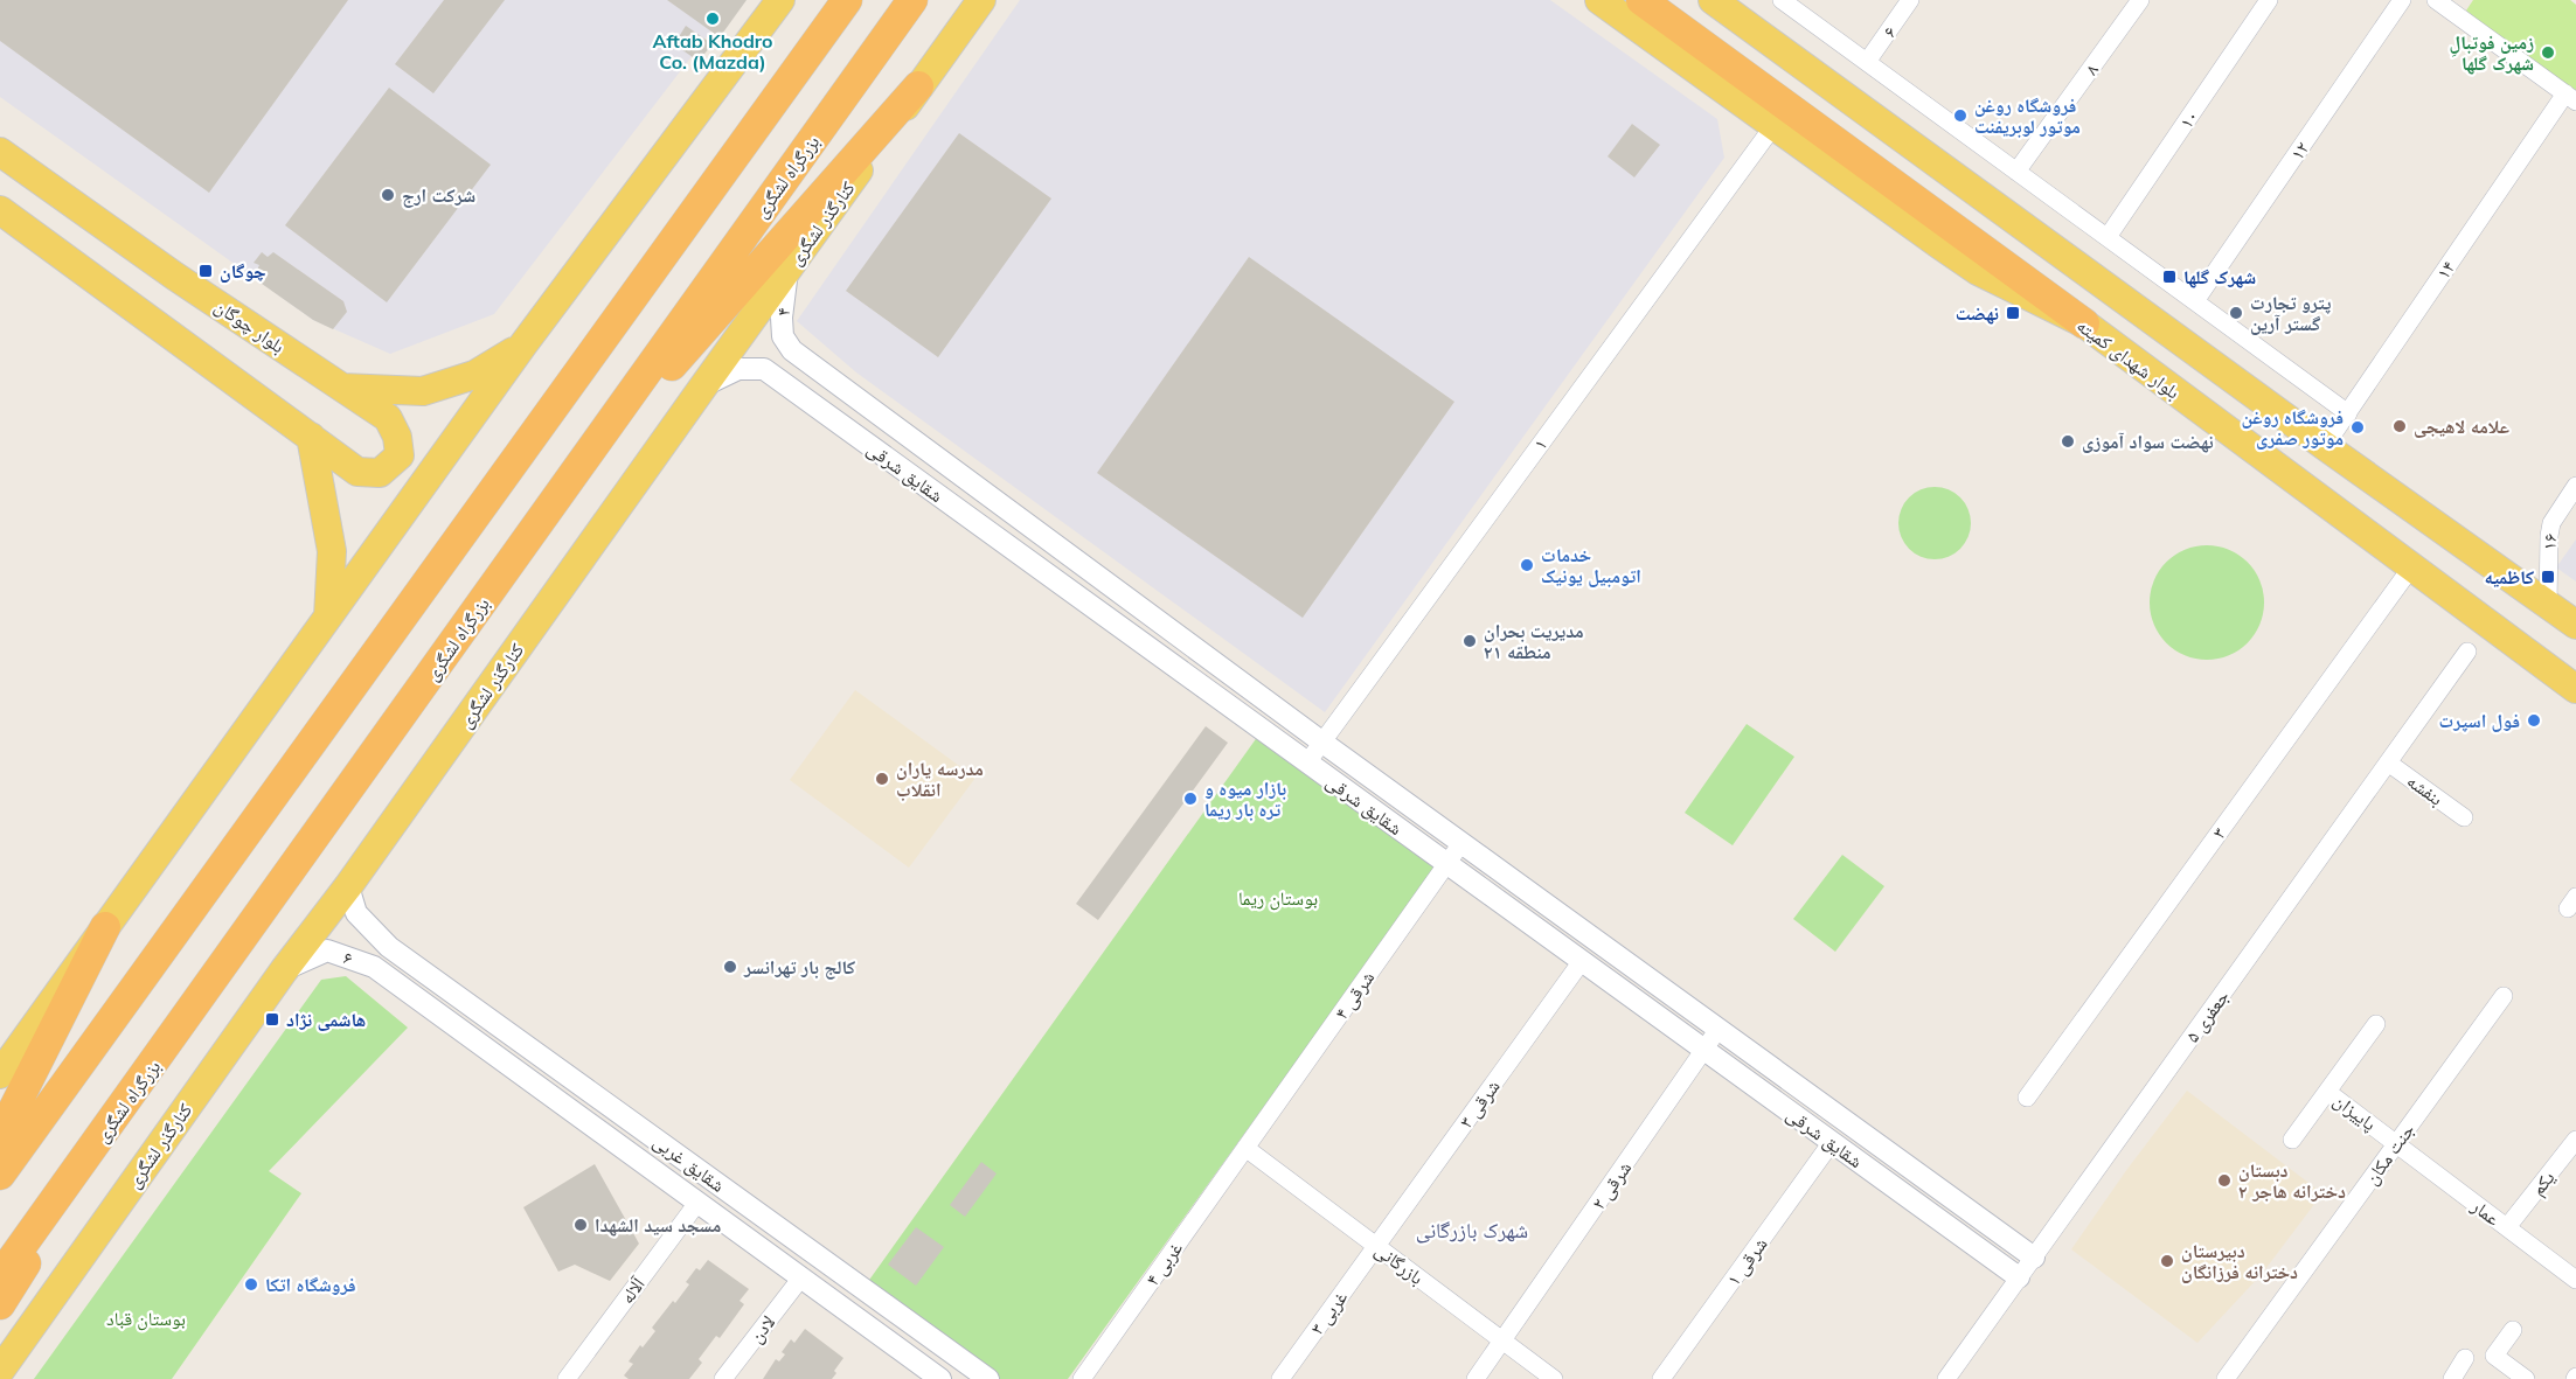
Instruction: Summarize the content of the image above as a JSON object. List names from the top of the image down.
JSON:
{
  "streets": {
    "highway": ["بزرگراه لشگری"],
    "main road": ["کنارگذر لشگری", "بلوار چوگان", "بلوار شهدای کمیته"],
    "street": [
      "۶",
      "۸",
      "۱۰",
      "۱۲",
      "۱۴",
      "۴",
      "۱",
      "شقایق شرقی",
      "۱۶",
      "بنفشه",
      "۳",
      "۴ شرقی",
      "جعفری ۵",
      "۳ شرقی",
      "پاییزان",
      "جنت مکان",
      "شقایق غربی",
      "یکم",
      "۲ شرقی",
      "عمار",
      "۱ شرقی",
      "۴ غربی",
      "بازرگانی",
      "آلاله",
      "۳ غربی",
      "لادن"
    ]
  },
  "crossings": [
    ["۶", "کنارگذر لشگری"],
    ["۶", "شقایق غربی"],
    ["کنارگذر لشگری", "۴"],
    ["کنارگذر لشگری", "شقایق شرقی"],
    ["کنارگذر لشگری", "شقایق غربی"],
    ["۴", "شقایق شرقی"],
    ["بلوار شهدای کمیته", "۱"],
    ["بلوار شهدای کمیته", "۳"],
    ["۱", "شقایق شرقی"],
    ["شقایق شرقی", "۴ شرقی"],
    ["شقایق شرقی", "جعفری ۵"],
    ["شقایق شرقی", "۳ شرقی"],
    ["شقایق شرقی", "۲ شرقی"],
    ["شقایق شرقی", "۱ شرقی"],
    ["بنفشه", "جعفری ۵"],
    ["۴ شرقی", "۴ غربی"],
    ["۴ شرقی", "بازرگانی"],
    ["۳ شرقی", "بازرگانی"],
    ["۳ شرقی", "۳ غربی"],
    ["پاییزان", "جنت مکان"],
    ["پاییزان", "عمار"],
    ["جنت مکان", "عمار"],
    ["شقایق غربی", "آلاله"],
    ["شقایق غربی", "لادن"],
    ["یکم", "عمار"],
    ["۲ شرقی", "بازرگانی"],
    ["۴ غربی", "بازرگانی"],
    ["بازرگانی", "۳ غربی"]
  ],
  "districts": ["شهرک بازرگانی"],
  "parks": ["بوستان ریما", "بوستان قباد"],
  "places": {
    "other": [
      "Aftab Khodro Co. (Mazda)",
      "زمین فوتبالِ شهرک گلها",
      "فروشگاه روغن موتور لوبریفنت",
      "شرکت ارج",
      "پترو تجارت گستر آرین",
      "علامه لاهیجی",
      "فروشگاه روغن موتور صفری",
      "نهضت سواد آموزی",
      "خدمات اتومبیل یونیک",
      "مدیریت بحران منطقه ۲۱",
      "فول اسپرت",
      "مدرسه یاران انقلاب",
      "بازار میوه و تره بار ریما",
      "کالج بار تهرانسر",
      "دبستان دخترانه هاجر ۲",
      "مسجد سید الشهدا",
      "دبیرستان دخترانه فرزانگان",
      "فروشگاه اتکا"
    ],
    "transit": [
      "چوگان",
      "شهرک گلها",
      "نهضت",
      "کاظمیه",
      "هاشمی نژاد"
    ]
  }
}
